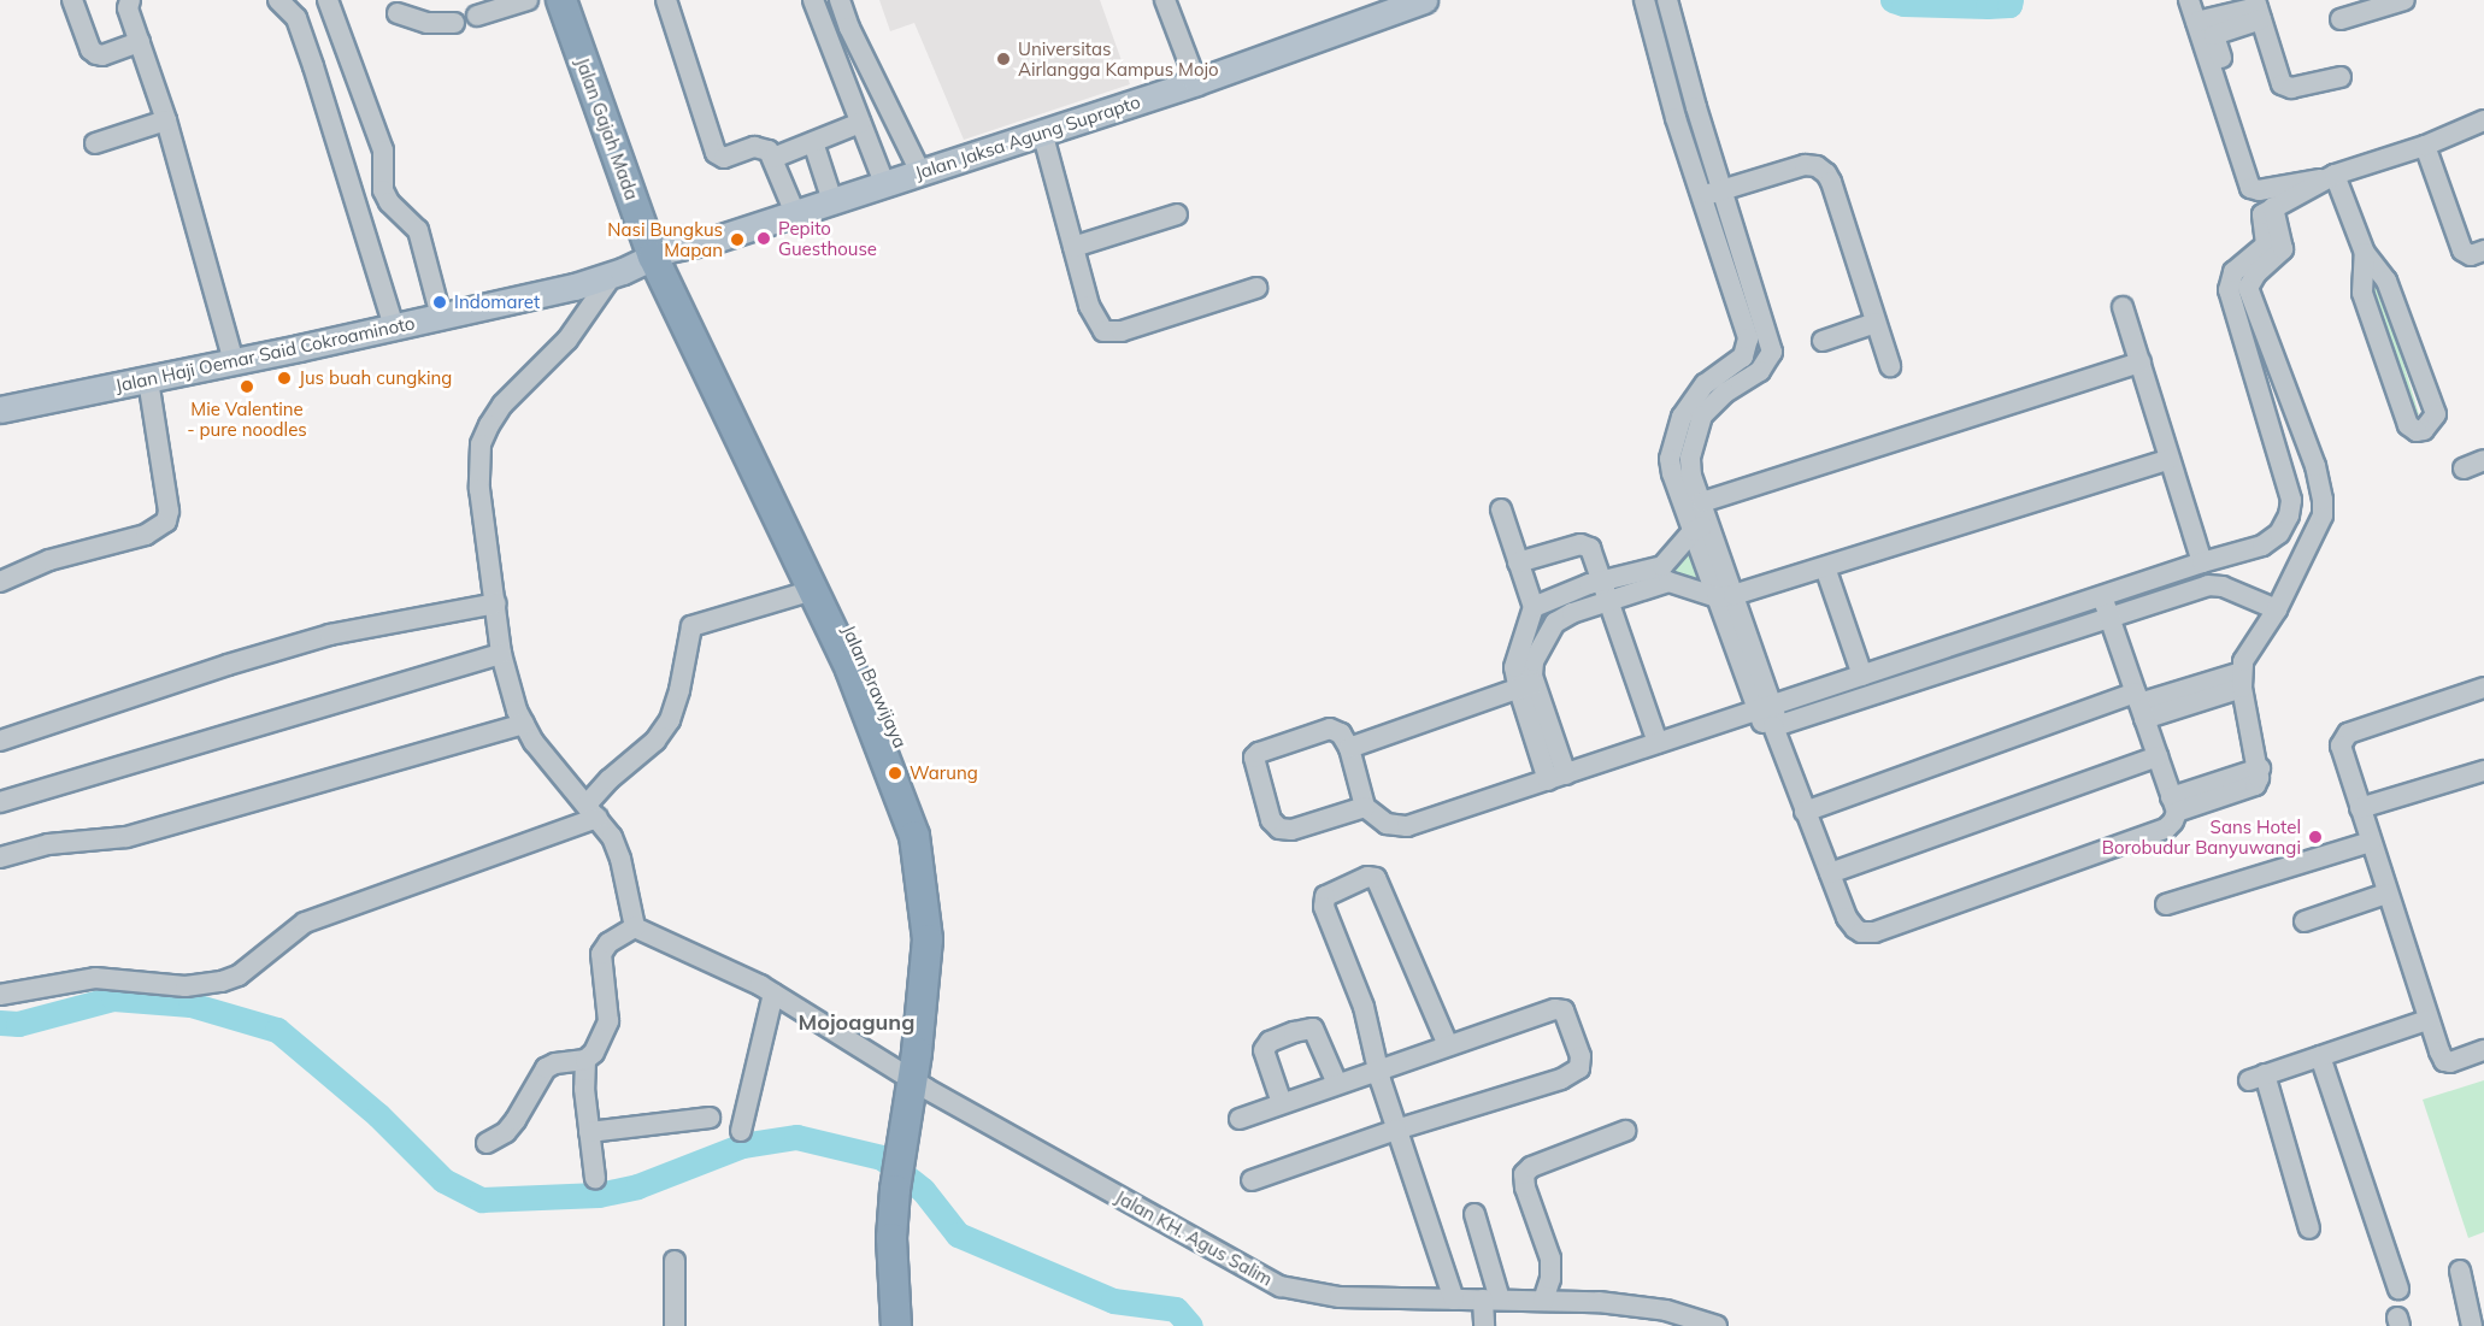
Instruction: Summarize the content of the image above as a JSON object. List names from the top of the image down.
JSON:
{
  "streets": {
    "highway": ["Jalan Gajah Mada", "Jalan Brawijaya"],
    "main road": ["Jalan Jaksa Agung Suprapto", "Jalan Haji Oemar Said Cokroaminoto"],
    "street": ["Jalan KH. Agus Salim"]
  },
  "crossings": [
    ["Jalan Gajah Mada", "Jalan Jaksa Agung Suprapto"],
    ["Jalan Gajah Mada", "Jalan Haji Oemar Said Cokroaminoto"],
    ["Jalan Gajah Mada", "Jalan Brawijaya"],
    ["Jalan Jaksa Agung Suprapto", "Jalan Haji Oemar Said Cokroaminoto"],
    ["Jalan Jaksa Agung Suprapto", "Jalan Brawijaya"],
    ["Jalan Haji Oemar Said Cokroaminoto", "Jalan Brawijaya"],
    ["Jalan Brawijaya", "Jalan KH. Agus Salim"]
  ],
  "districts": ["Mojoagung"],
  "places": [
    "Universitas Airlangga Kampus Mojo",
    "Pepito Guesthouse",
    "Nasi Bungkus Mapan",
    "Indomaret",
    "Jus buah cungking",
    "Mie Valentine - pure noodles",
    "Warung",
    "Sans Hotel Borobudur Banyuwangi"
  ]
}
